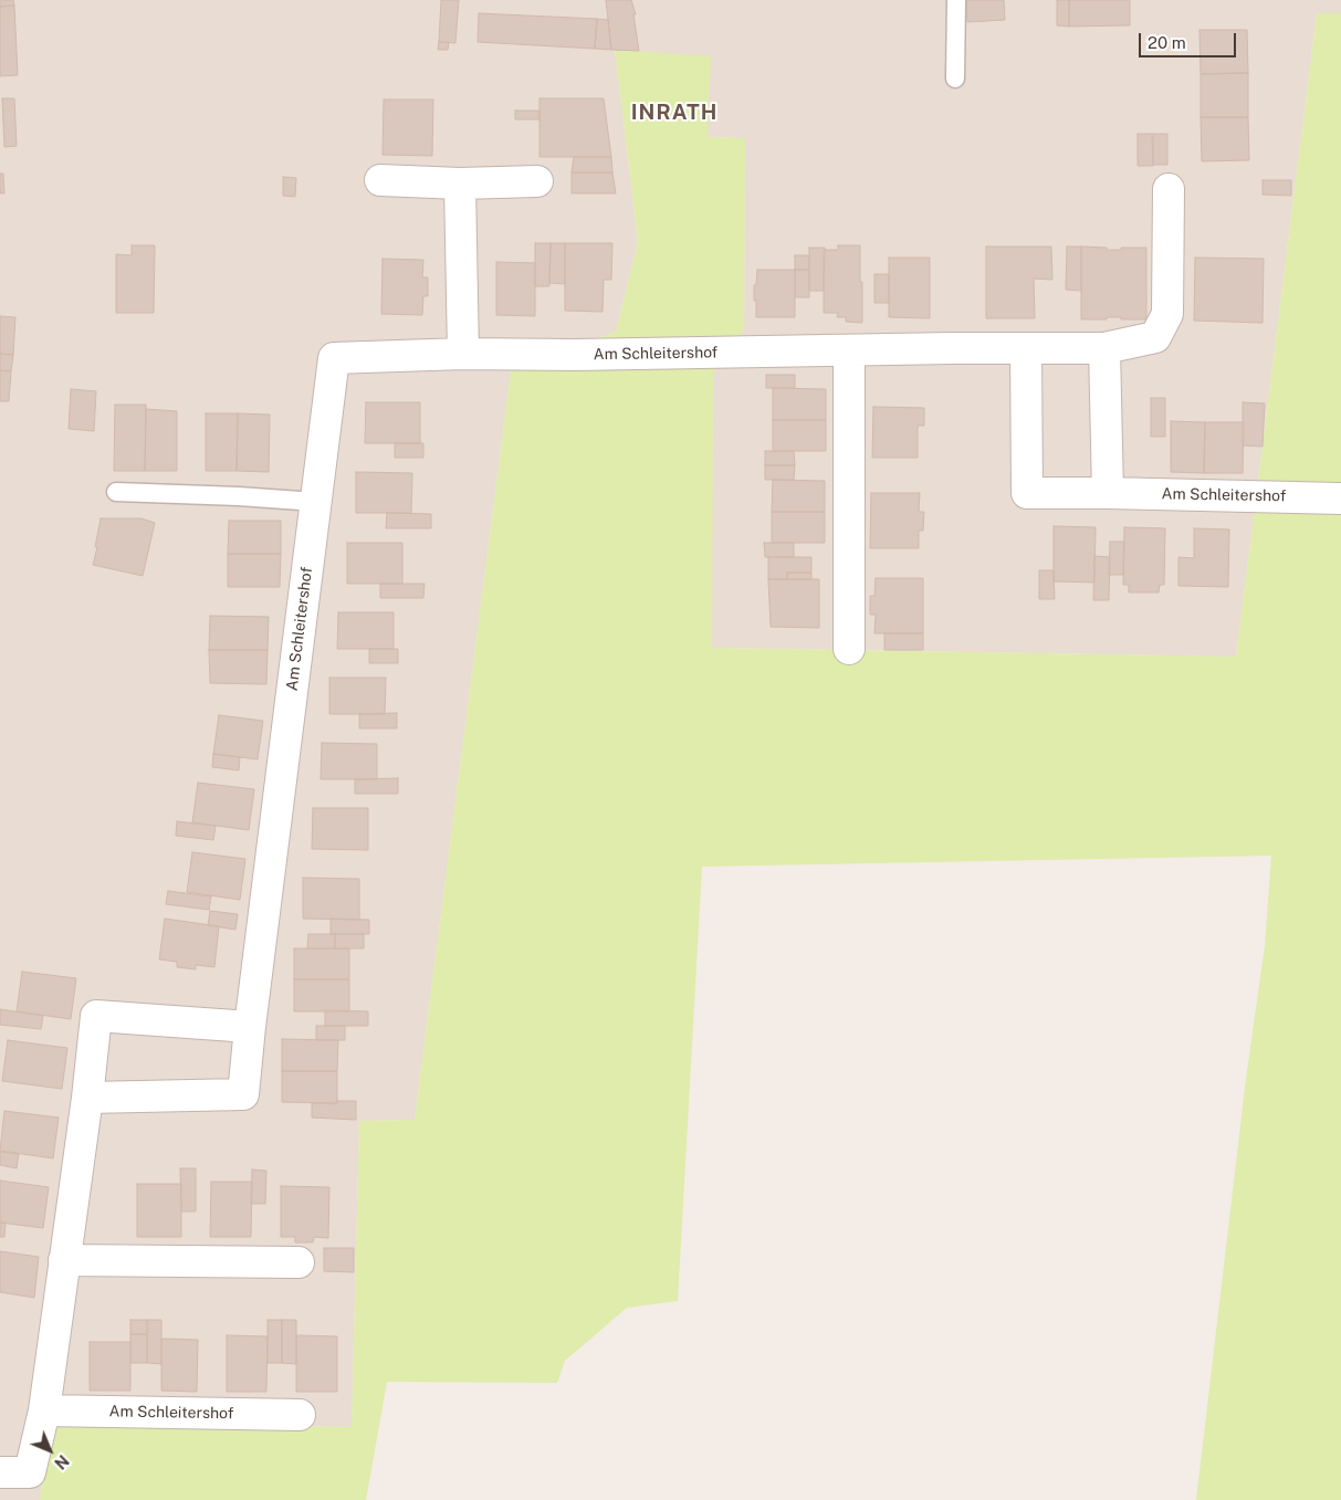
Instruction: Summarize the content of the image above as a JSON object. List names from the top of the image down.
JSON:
{
  "streets": {
    "street": ["Am Schleitershof"]
  },
  "districts": ["INRATH"],
  "scale_bar": "20 m",
  "north": "bottom right"
}
